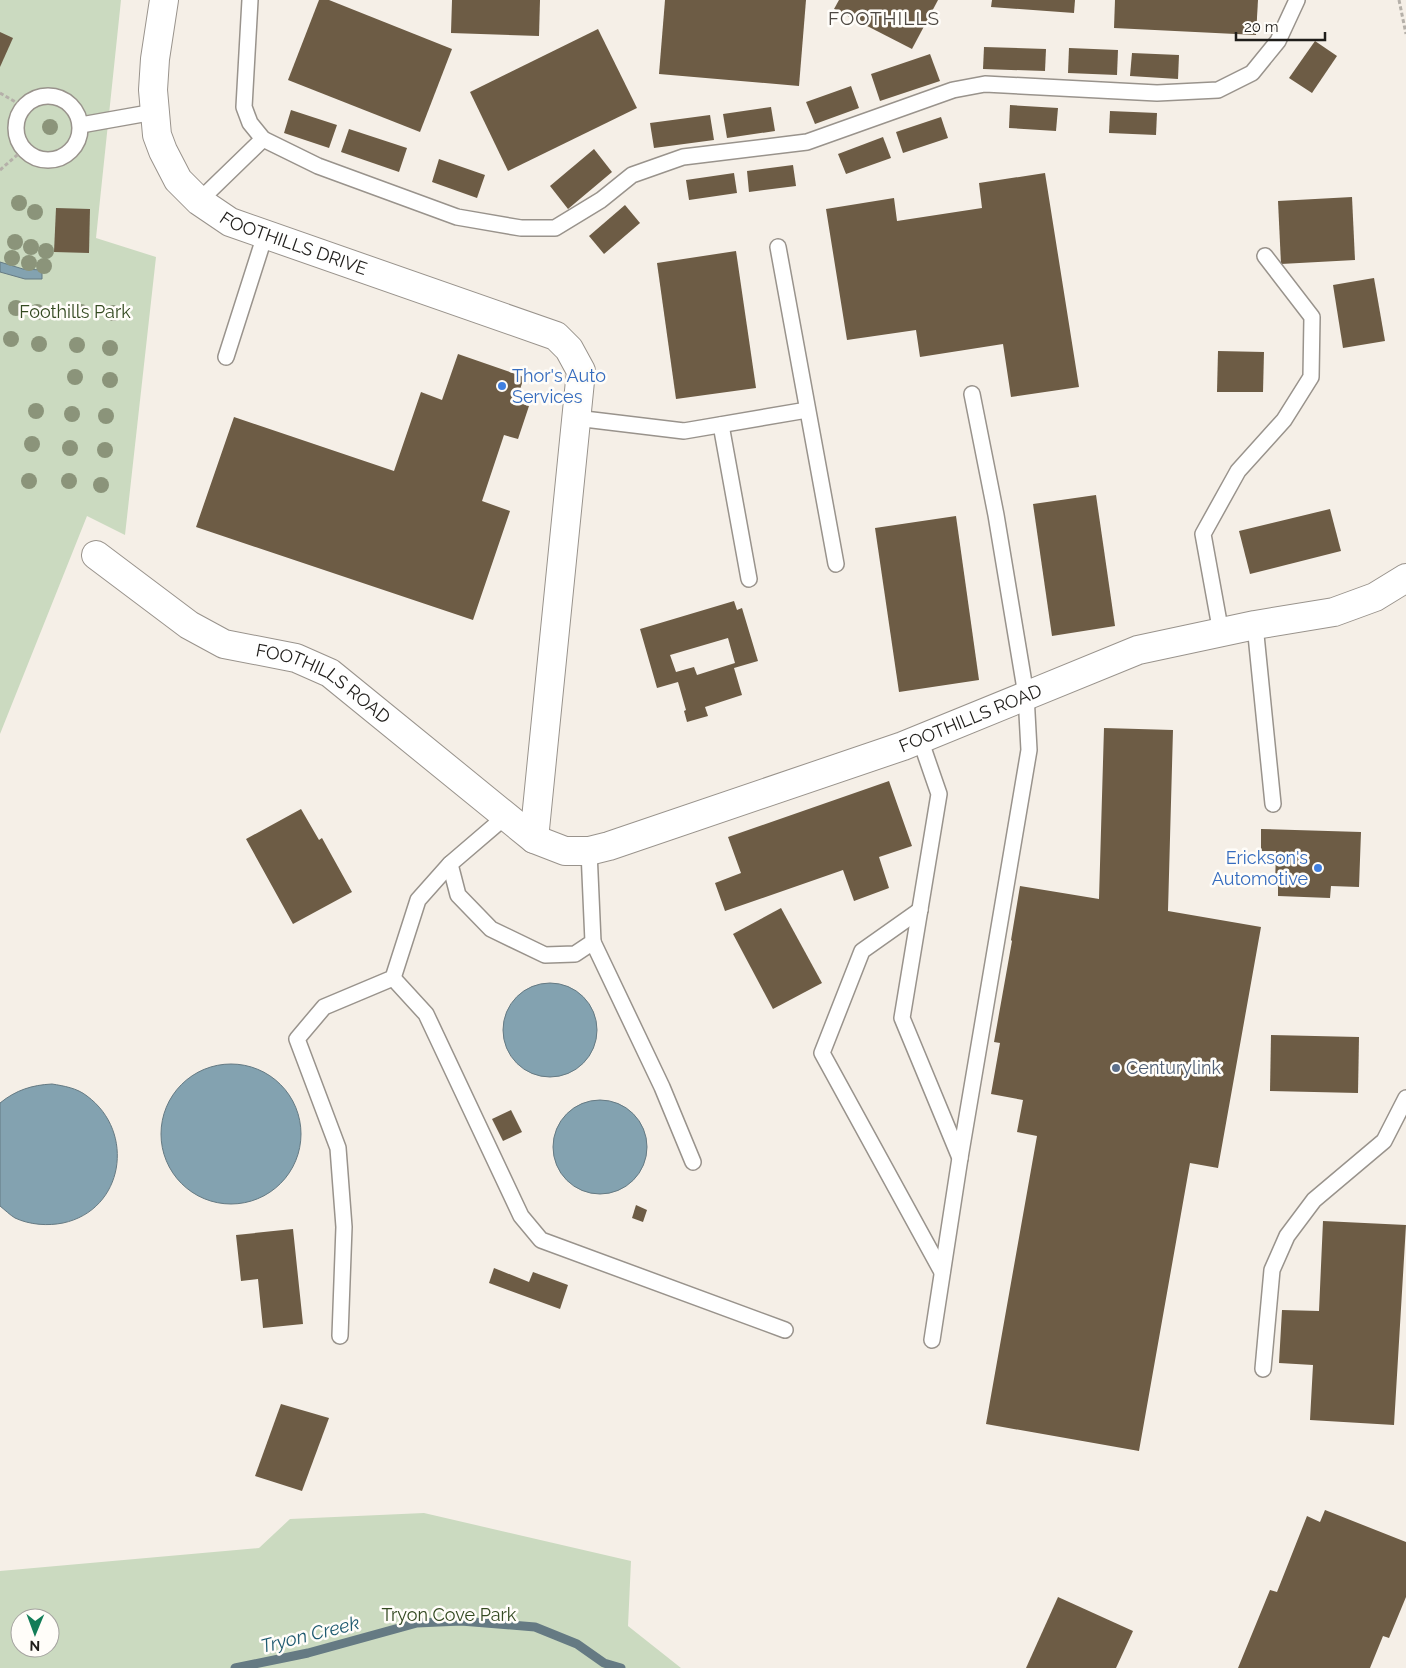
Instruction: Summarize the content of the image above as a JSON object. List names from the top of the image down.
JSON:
{
  "streets": {
    "street": ["FOOTHILLS DRIVE", "FOOTHILLS ROAD"]
  },
  "districts": ["FOOTHILLS"],
  "water": ["Tryon Creek"],
  "parks": ["Foothills Park", "Tryon Cove Park"],
  "places": ["Thor's Auto Services", "Erickson's Automotive", "Centurylink"],
  "scale_bar": "20 m",
  "north": "bottom"
}
